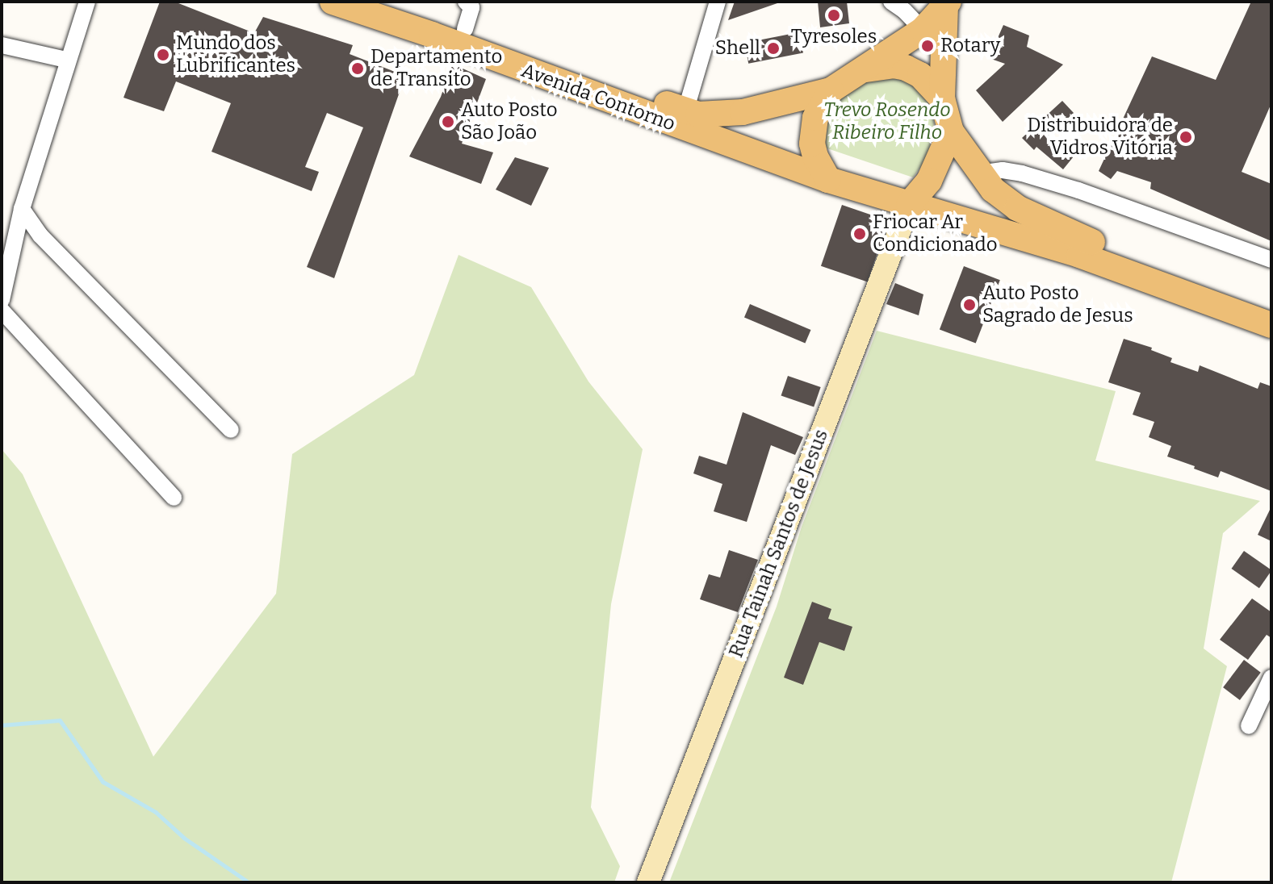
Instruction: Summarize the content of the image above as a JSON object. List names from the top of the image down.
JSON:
{
  "streets": {
    "main road": ["Avenida Contorno"],
    "street": ["Rua Tainah Santos de Jesus"]
  },
  "crossings": [
    ["Avenida Contorno", "Rua Tainah Santos de Jesus"]
  ],
  "parks": ["Trevo Rosendo Ribeiro Filho"],
  "places": [
    "Tyresoles",
    "Rotary",
    "Shell",
    "Mundo dos Lubrificantes",
    "Departamento de Transito",
    "Auto Posto São João",
    "Distribuidora de Vidros Vitória",
    "Friocar Ar Condicionado",
    "Auto Posto Sagrado de Jesus"
  ]
}
